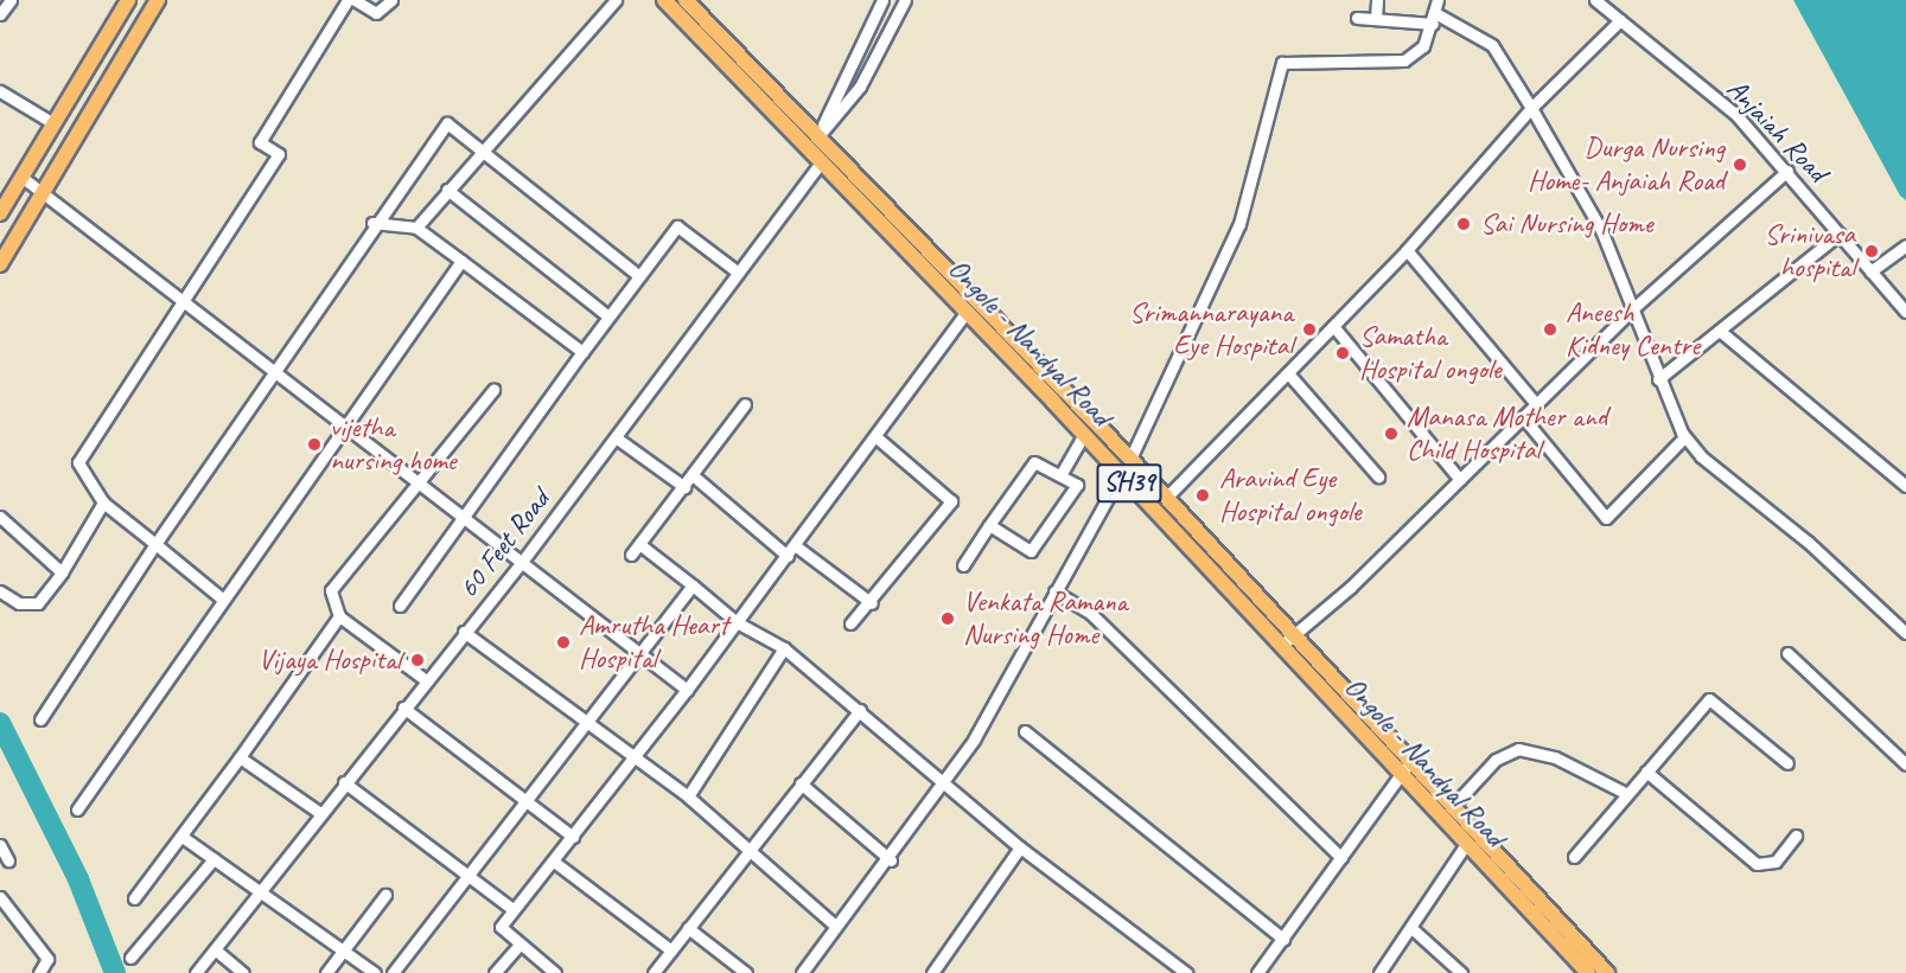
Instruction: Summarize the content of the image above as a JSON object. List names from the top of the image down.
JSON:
{
  "streets": {
    "main road": ["Ongole - Nandyal Road", "SH39"],
    "street": ["Anjaiah Road", "60 Feet Road"]
  },
  "crossings": [
    ["Ongole - Nandyal Road", "60 Feet Road"]
  ],
  "places": [
    "Durga Nursing Home- Anjaiah Road",
    "Sai Nursing Home",
    "Srinivasa hospital",
    "Srimannarayana Eye Hospital",
    "Aneesh Kidney Centre",
    "Samatha Hospital ongole",
    "Manasa Mother and Child Hospital",
    "vijetha nursing home",
    "Aravind Eye Hospital ongole",
    "Venkata Ramana Nursing Home",
    "Amrutha Heart Hospital",
    "Vijaya Hospital"
  ]
}
